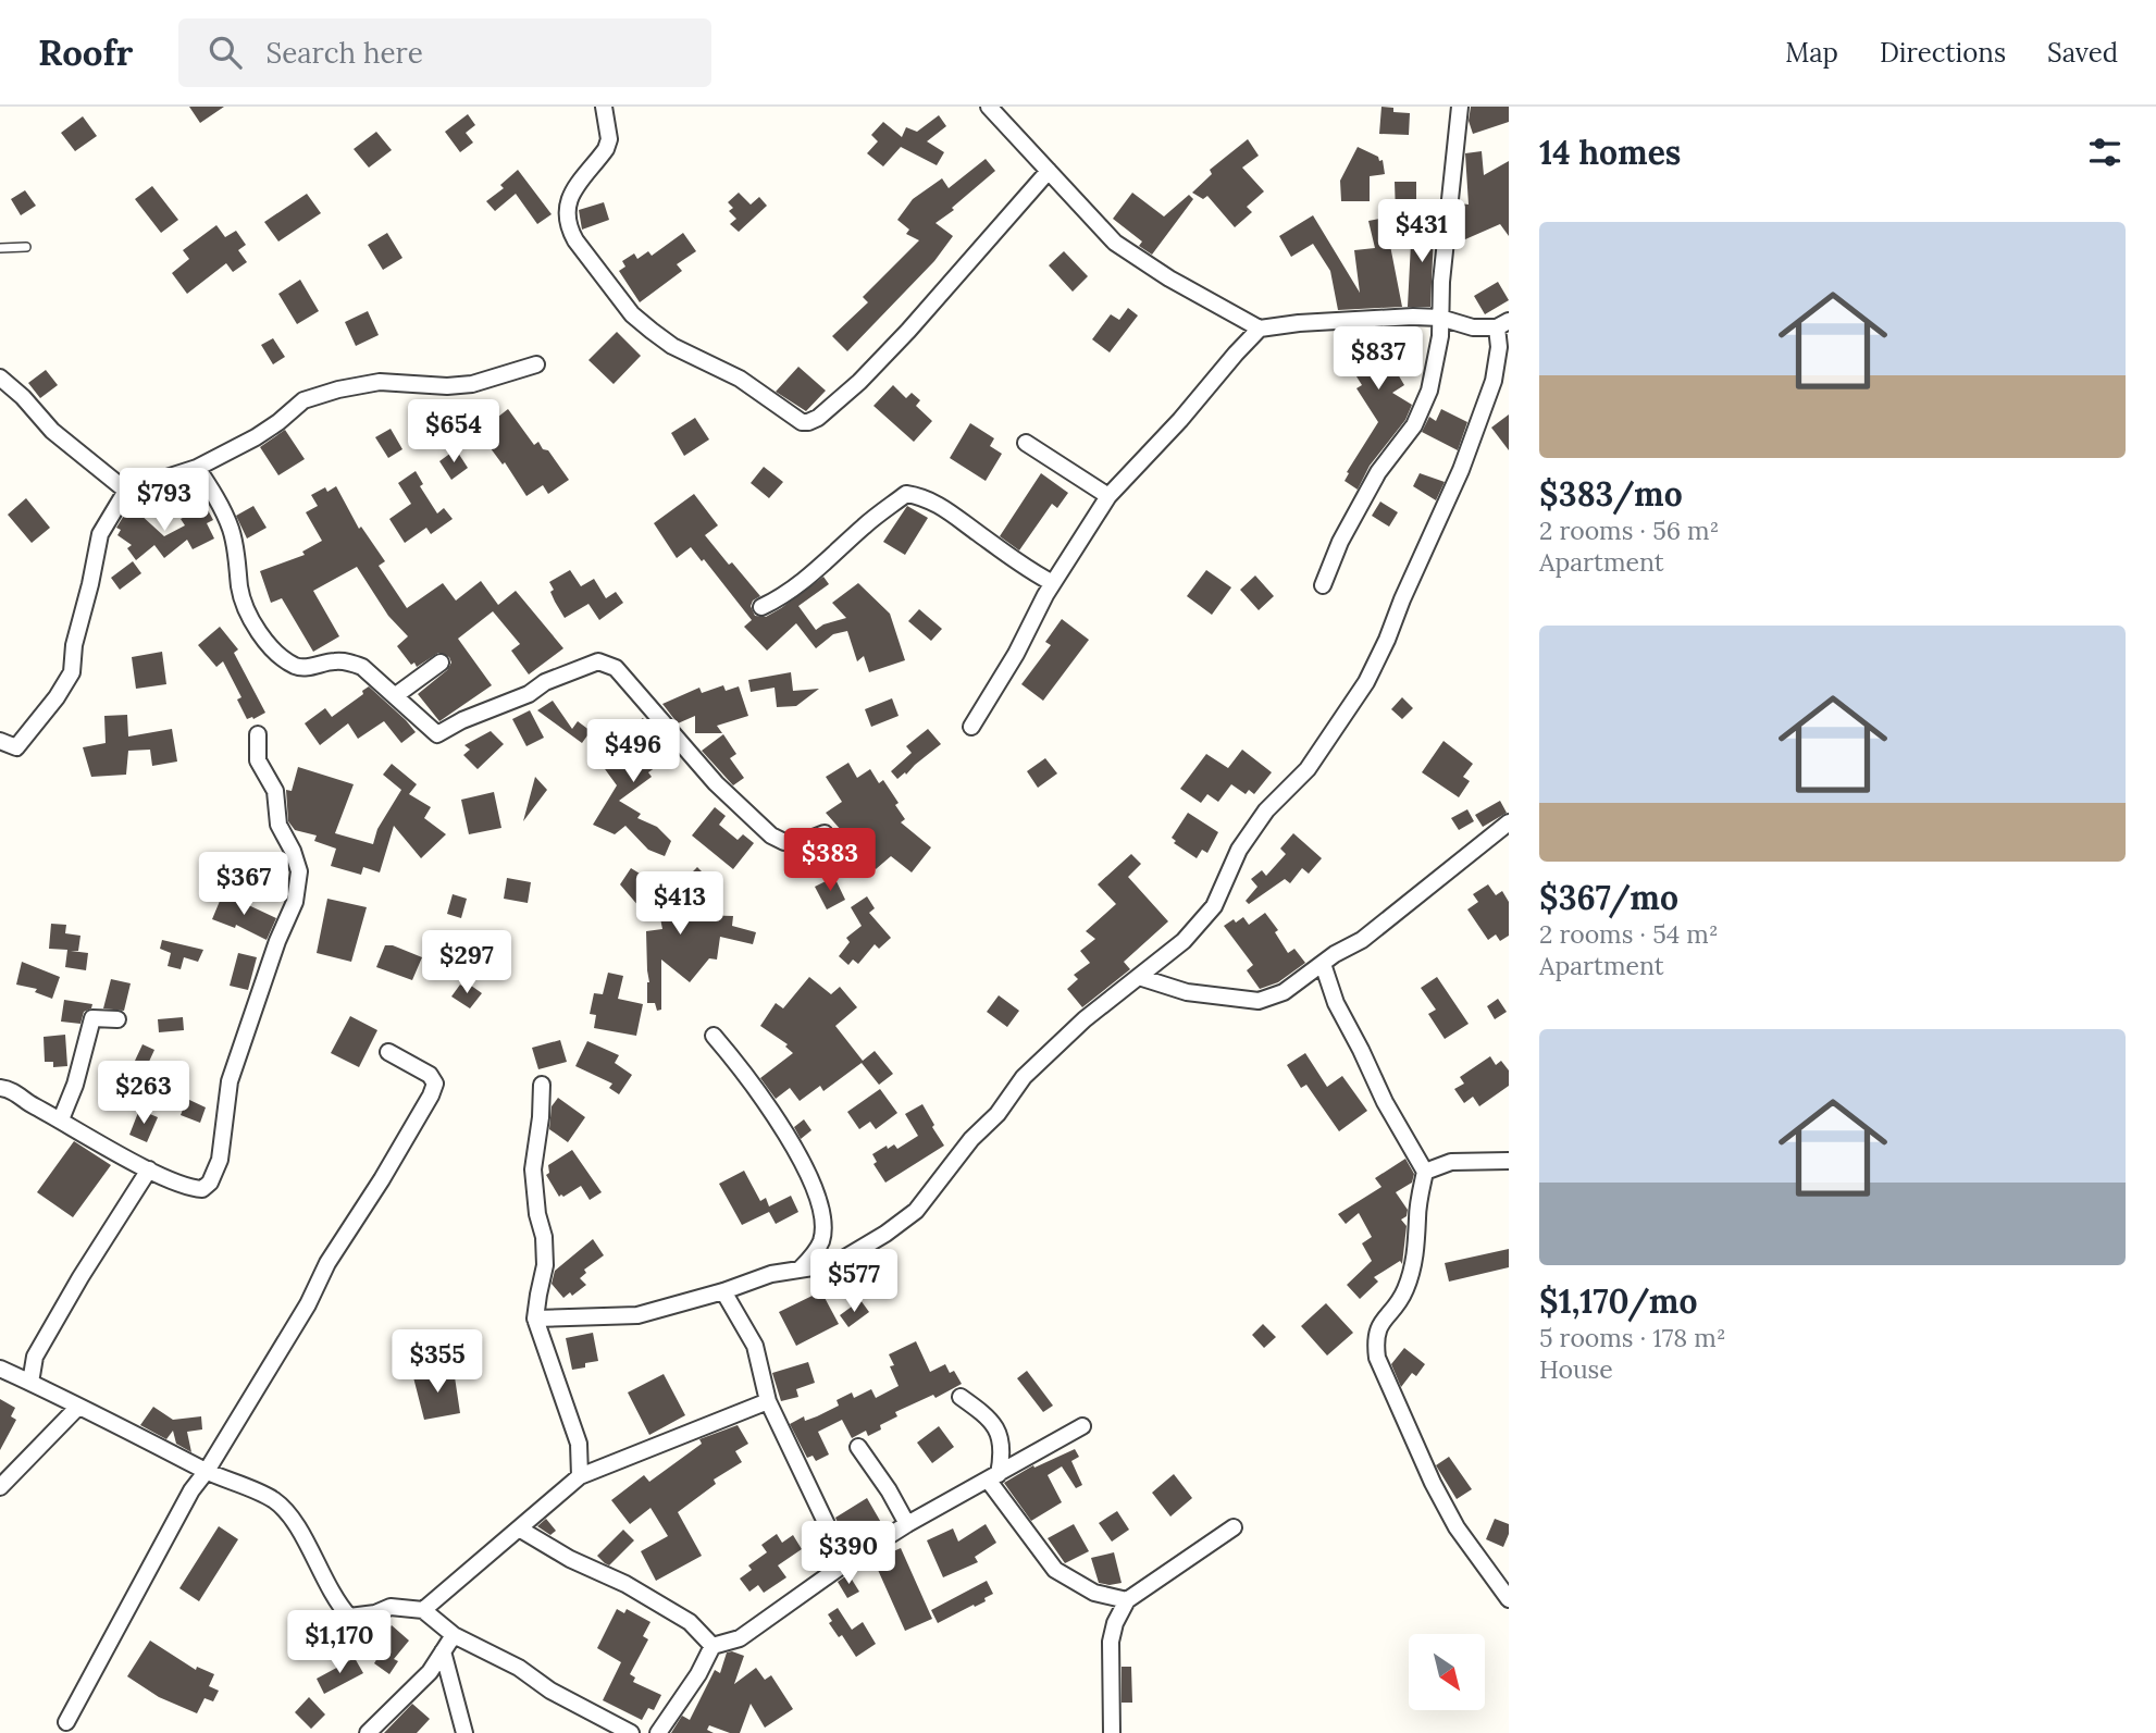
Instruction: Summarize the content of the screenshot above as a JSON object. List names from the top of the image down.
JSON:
{
  "north": "bottom right",
  "page": {
    "header": "Roofr",
    "search": "Search here",
    "nav": ["Map", "Directions", "Saved"],
    "heading": "14 homes",
    "list": [
      {
        "name": "$383/mo",
        "note": "2 rooms · 56 m² · Apartment"
      },
      {
        "name": "$367/mo",
        "note": "2 rooms · 54 m² · Apartment"
      },
      {
        "name": "$1,170/mo",
        "note": "5 rooms · 178 m² · House"
      }
    ],
    "price": [
      "$431",
      "$837",
      "$654",
      "$793",
      "$496",
      "$383",
      "$367",
      "$413",
      "$297",
      "$263",
      "$577",
      "$355",
      "$390",
      "$1,170"
    ]
  }
}
